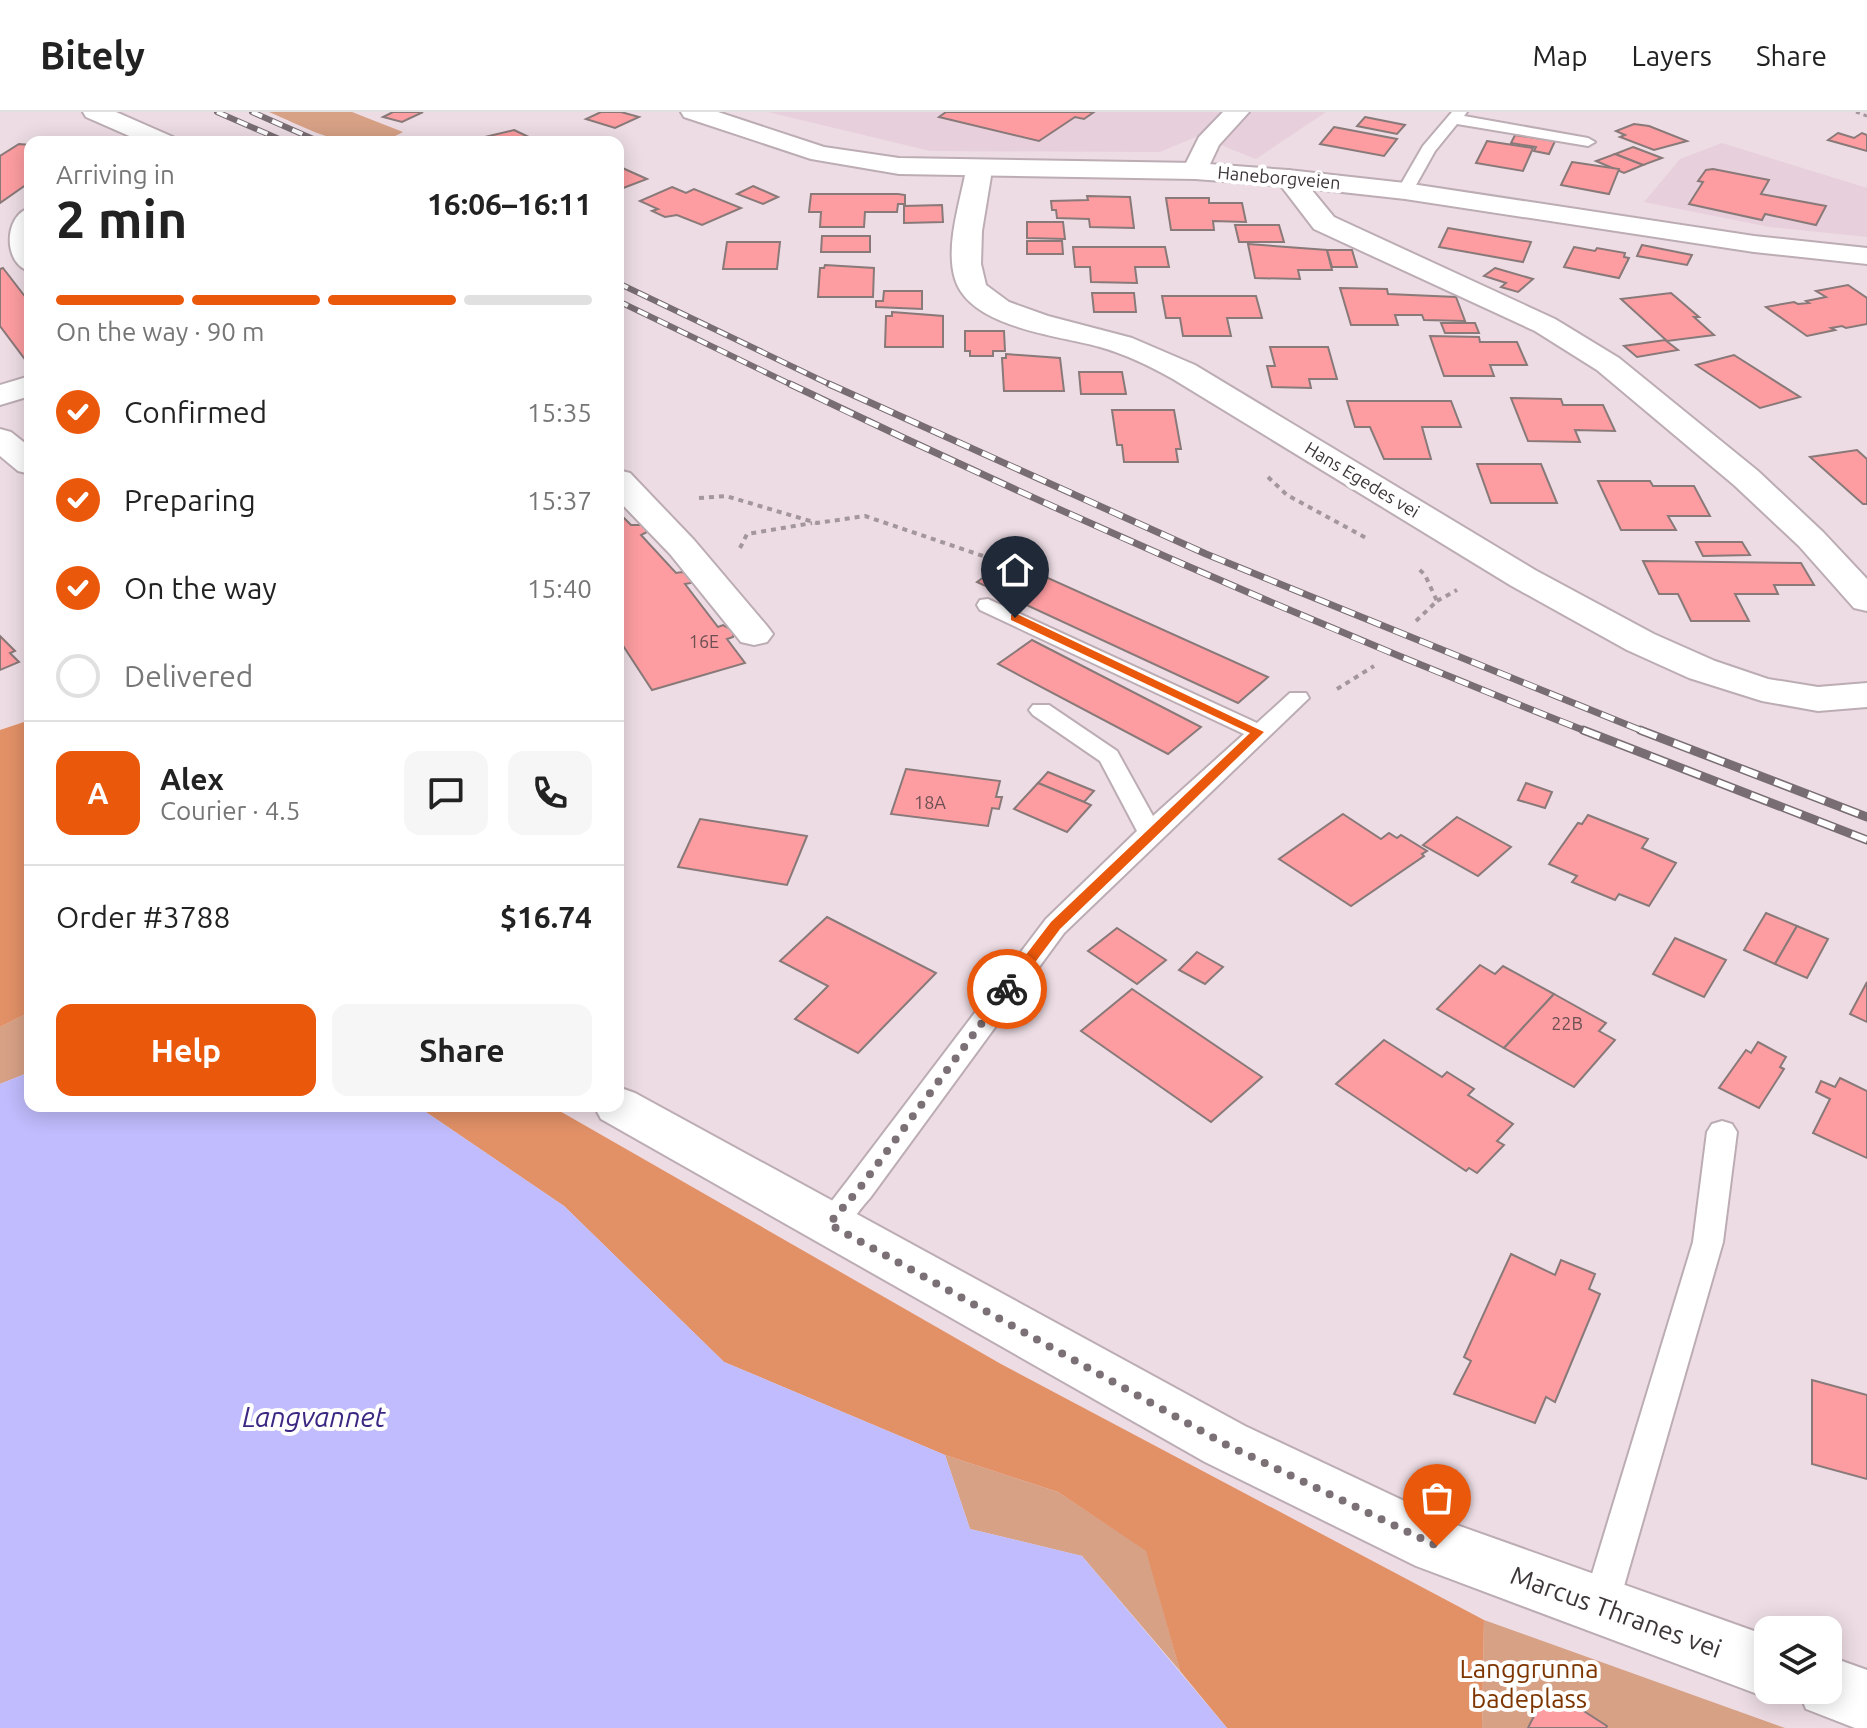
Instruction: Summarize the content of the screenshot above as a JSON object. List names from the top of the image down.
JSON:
{
  "streets": {
    "street": ["Haneborgveien", "Hans Egedes vei", "Marcus Thranes vei"]
  },
  "crossings": [
    ["Haneborgveien", "Hans Egedes vei"]
  ],
  "water": ["Langvannet"],
  "parks": ["Langgrunna badeplass"],
  "house_numbers": ["16E", "18A", "22B"],
  "page": {
    "header": "Bitely",
    "nav": ["Map", "Layers", "Share"],
    "heading": ["2 min", "Arriving in", "16:06–16:11"],
    "panel": [
      "Alex",
      "Courier · 4.5",
      "Order #3788",
      "$16.74"
    ],
    "bar": "On the way · 90 m",
    "list": [
      ["Confirmed", "15:35"],
      ["Preparing", "15:37"],
      ["On the way", "15:40"],
      "Delivered"
    ],
    "round": "A",
    "buttons": ["Help", "Share"]
  }
}
